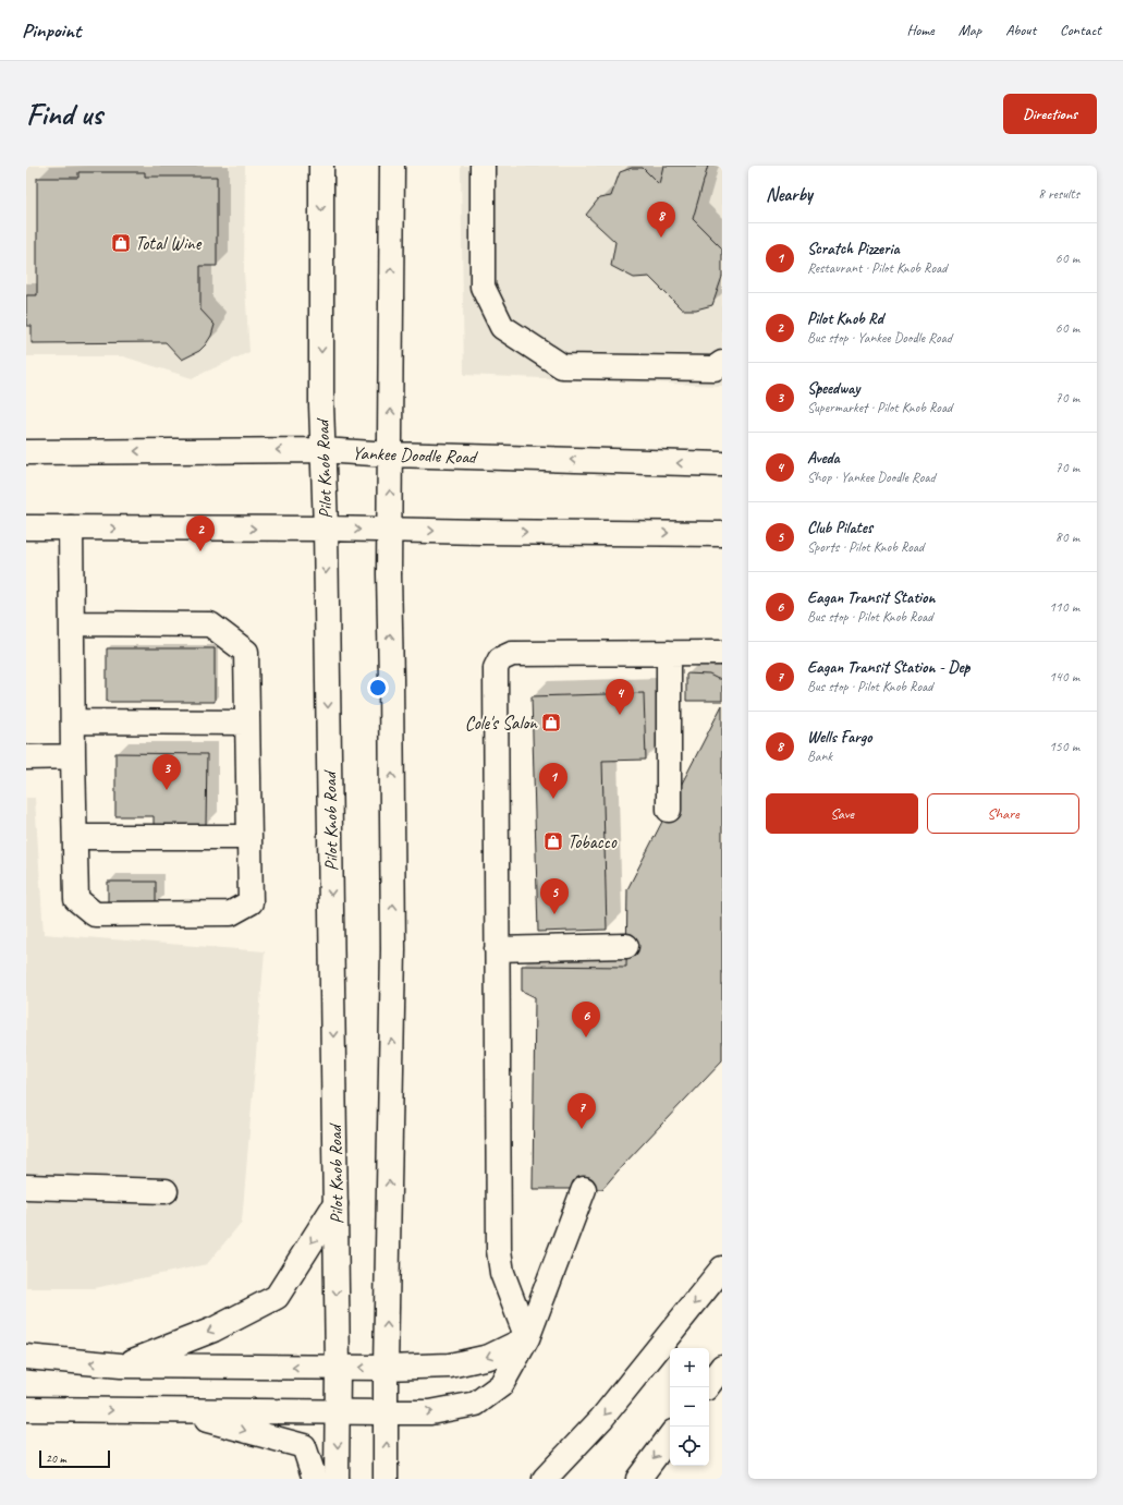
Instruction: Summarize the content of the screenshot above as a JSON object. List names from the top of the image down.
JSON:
{
  "streets": {
    "main road": ["Yankee Doodle Road", "Pilot Knob Road"]
  },
  "crossings": [
    ["Yankee Doodle Road", "Pilot Knob Road"]
  ],
  "places": {
    "shop": ["Total Wine", "Cole's Salon", "Tobacco"]
  },
  "scale_bar": "20 m",
  "page": {
    "header": "Pinpoint",
    "nav": [
      "Home",
      "Map",
      "About",
      "Contact"
    ],
    "buttons": [
      "Directions",
      ["Save", "Share"]
    ],
    "title": "Find us",
    "heading": ["Nearby", "8 results"],
    "pins": [
      "8",
      "2",
      "4",
      "3",
      "1",
      "5",
      "6",
      "7"
    ],
    "list": [
      {
        "mark": "1",
        "name": "Scratch Pizzeria",
        "note": "Restaurant · Pilot Knob Road",
        "value": "60 m"
      },
      {
        "mark": "2",
        "name": "Pilot Knob Rd",
        "note": "Bus stop · Yankee Doodle Road",
        "value": "60 m"
      },
      {
        "mark": "3",
        "name": "Speedway",
        "note": "Supermarket · Pilot Knob Road",
        "value": "70 m"
      },
      {
        "mark": "4",
        "name": "Aveda",
        "note": "Shop · Yankee Doodle Road",
        "value": "70 m"
      },
      {
        "mark": "5",
        "name": "Club Pilates",
        "note": "Sports · Pilot Knob Road",
        "value": "80 m"
      },
      {
        "mark": "6",
        "name": "Eagan Transit Station",
        "note": "Bus stop · Pilot Knob Road",
        "value": "110 m"
      },
      {
        "mark": "7",
        "name": "Eagan Transit Station - Dep",
        "note": "Bus stop · Pilot Knob Road",
        "value": "140 m"
      },
      {
        "mark": "8",
        "name": "Wells Fargo",
        "note": "Bank",
        "value": "150 m"
      }
    ],
    "map_buttons": ["+", "−"],
    "scale": "20 m"
  }
}
